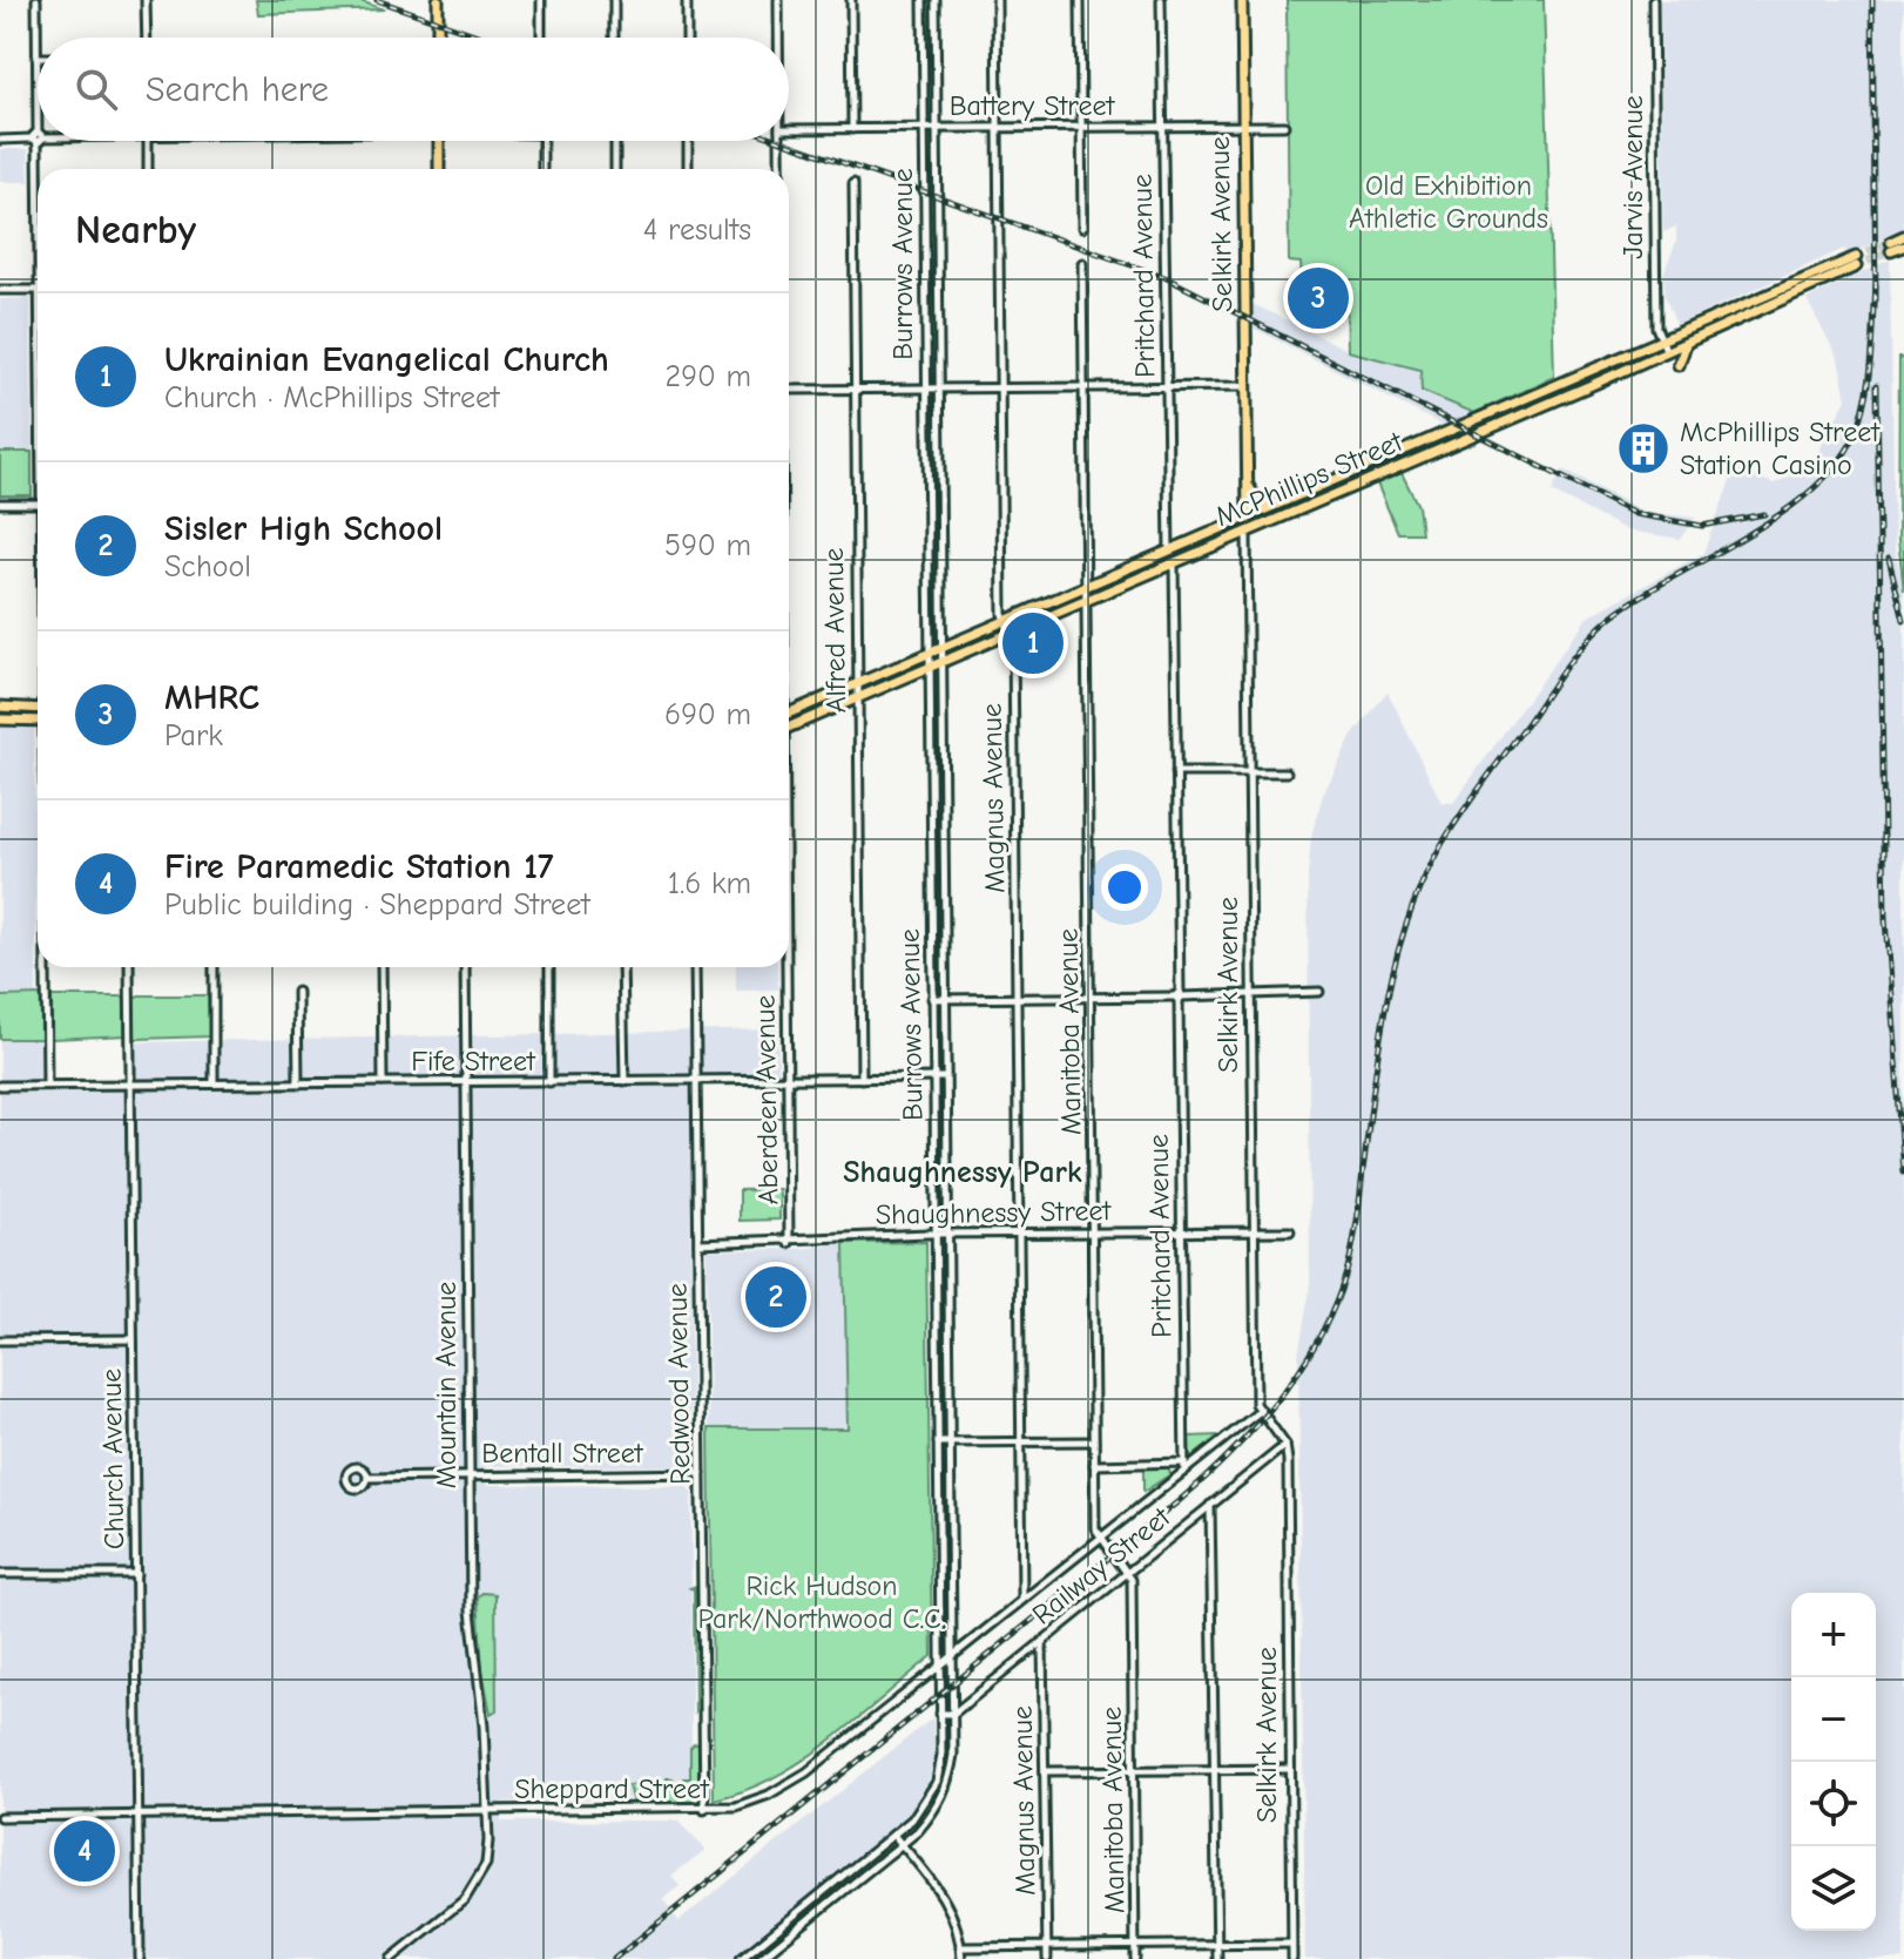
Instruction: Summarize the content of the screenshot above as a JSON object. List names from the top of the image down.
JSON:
{
  "streets": {
    "main road": ["Selkirk Avenue", "McPhillips Street"],
    "street": [
      "Battery Street",
      "Jarvis Avenue",
      "Burrows Avenue",
      "Pritchard Avenue",
      "Alfred Avenue",
      "Magnus Avenue",
      "Manitoba Avenue",
      "Fife Street",
      "Aberdeen Avenue",
      "Shaughnessy Street",
      "Redwood Avenue",
      "Mountain Avenue",
      "Bentall Street",
      "Church Avenue",
      "Railway Street",
      "Sheppard Street"
    ]
  },
  "crossings": [
    ["Battery Street", "Selkirk Avenue"],
    ["Battery Street", "Burrows Avenue"],
    ["Battery Street", "Pritchard Avenue"],
    ["Battery Street", "Magnus Avenue"],
    ["Jarvis Avenue", "McPhillips Street"],
    ["Selkirk Avenue", "McPhillips Street"],
    ["Selkirk Avenue", "Shaughnessy Street"],
    ["Selkirk Avenue", "Railway Street"],
    ["Selkirk Avenue", "Sheppard Street"],
    ["Burrows Avenue", "McPhillips Street"],
    ["Burrows Avenue", "Fife Street"],
    ["Burrows Avenue", "Shaughnessy Street"],
    ["Burrows Avenue", "Railway Street"],
    ["Burrows Avenue", "Sheppard Street"],
    ["Pritchard Avenue", "McPhillips Street"],
    ["Pritchard Avenue", "Shaughnessy Street"],
    ["Pritchard Avenue", "Sheppard Street"],
    ["McPhillips Street", "Alfred Avenue"],
    ["McPhillips Street", "Magnus Avenue"],
    ["McPhillips Street", "Manitoba Avenue"],
    ["Alfred Avenue", "Fife Street"],
    ["Magnus Avenue", "Shaughnessy Street"],
    ["Magnus Avenue", "Railway Street"],
    ["Magnus Avenue", "Sheppard Street"],
    ["Manitoba Avenue", "Shaughnessy Street"],
    ["Manitoba Avenue", "Railway Street"],
    ["Manitoba Avenue", "Sheppard Street"],
    ["Fife Street", "Aberdeen Avenue"],
    ["Fife Street", "Redwood Avenue"],
    ["Fife Street", "Mountain Avenue"],
    ["Fife Street", "Church Avenue"],
    ["Aberdeen Avenue", "Shaughnessy Street"],
    ["Shaughnessy Street", "Redwood Avenue"],
    ["Redwood Avenue", "Bentall Street"],
    ["Redwood Avenue", "Sheppard Street"],
    ["Mountain Avenue", "Bentall Street"],
    ["Mountain Avenue", "Sheppard Street"],
    ["Church Avenue", "Sheppard Street"]
  ],
  "districts": ["Shaughnessy Park"],
  "parks": ["Old Exhibition Athletic Grounds", "Rick Hudson Park/Northwood C.C."],
  "places": {
    "building": ["McPhillips Street Station Casino"]
  },
  "page": {
    "search": "Search here",
    "heading": ["Nearby", "4 results"],
    "pins": [
      "3",
      "1",
      "2",
      "4"
    ],
    "list": [
      {
        "mark": "1",
        "name": "Ukrainian Evangelical Church",
        "note": "Church · McPhillips Street",
        "value": "290 m"
      },
      {
        "mark": "2",
        "name": "Sisler High School",
        "note": "School",
        "value": "590 m"
      },
      {
        "mark": "3",
        "name": "MHRC",
        "note": "Park",
        "value": "690 m"
      },
      {
        "mark": "4",
        "name": "Fire Paramedic Station 17",
        "note": "Public building · Sheppard Street",
        "value": "1.6 km"
      }
    ],
    "map_buttons": ["+", "−"]
  }
}
